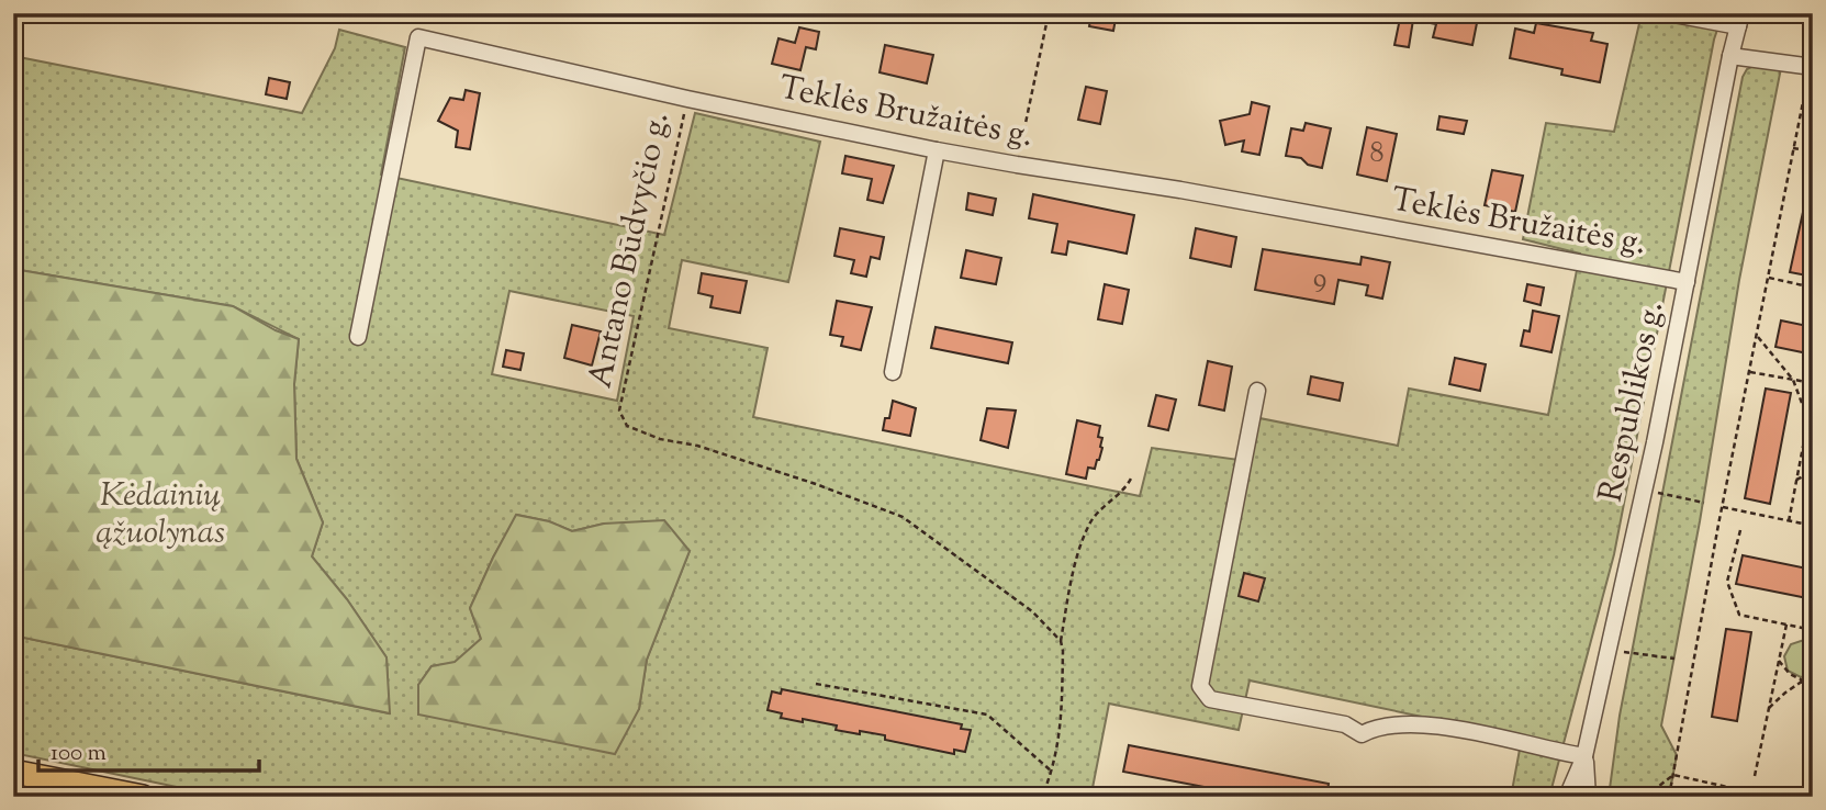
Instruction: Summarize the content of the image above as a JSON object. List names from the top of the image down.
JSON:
{
  "streets": {
    "street": ["Teklės Bružaitės g.", "Respublikos g."],
    "path": ["Antano Būdvyčio g."]
  },
  "crossings": [
    ["Teklės Bružaitės g.", "Antano Būdvyčio g."],
    ["Teklės Bružaitės g.", "Respublikos g."]
  ],
  "parks": ["Kėdainių ąžuolynas"],
  "house_numbers": ["8", "9"],
  "scale_bar": "100 m"
}
